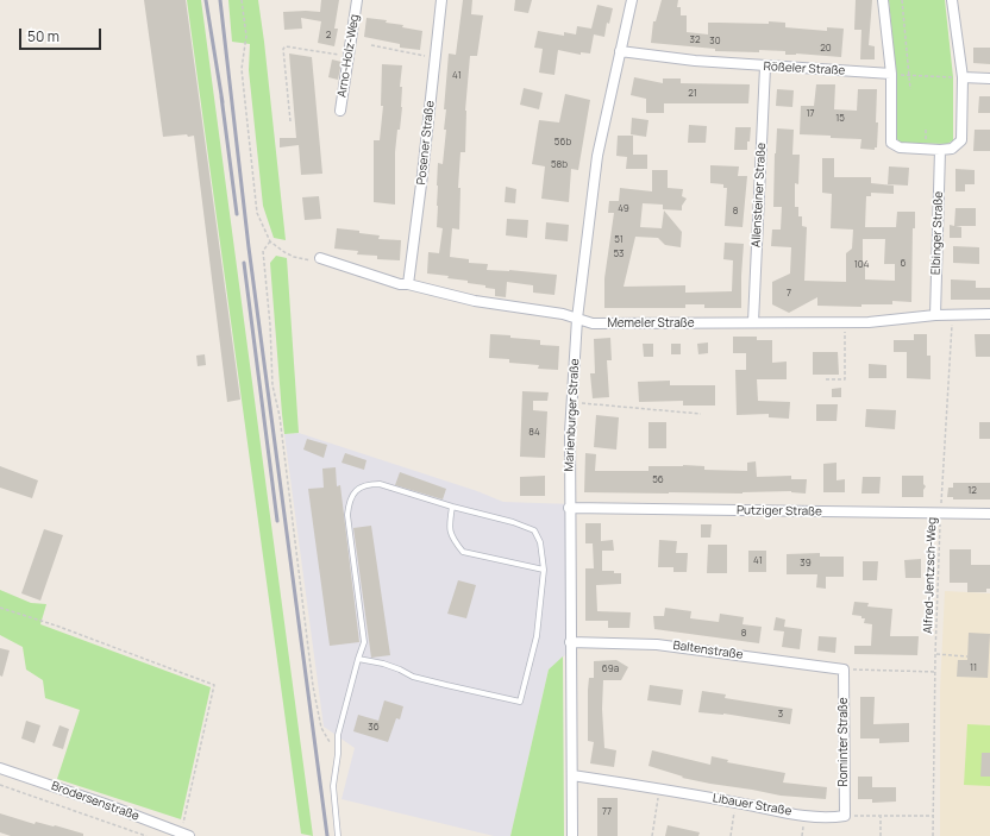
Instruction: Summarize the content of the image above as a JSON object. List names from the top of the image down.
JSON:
{
  "streets": {
    "street": [
      "Arno-Holz-Weg",
      "Rößeler Straße",
      "Posener Straße",
      "Allensteiner Straße",
      "Elbinger Straße",
      "Memeler Straße",
      "Marienburger Straße",
      "Putziger Straße",
      "Baltenstraße",
      "Rominter Straße",
      "Brodersenstraße",
      "Libauer Straße"
    ],
    "path": ["Alfred-Jentzsch-Weg"]
  },
  "crossings": [
    ["Rößeler Straße", "Allensteiner Straße"],
    ["Rößeler Straße", "Marienburger Straße"],
    ["Posener Straße", "Memeler Straße"],
    ["Allensteiner Straße", "Memeler Straße"],
    ["Elbinger Straße", "Memeler Straße"],
    ["Memeler Straße", "Marienburger Straße"],
    ["Memeler Straße", "Alfred-Jentzsch-Weg"],
    ["Marienburger Straße", "Putziger Straße"],
    ["Marienburger Straße", "Baltenstraße"],
    ["Marienburger Straße", "Libauer Straße"],
    ["Putziger Straße", "Alfred-Jentzsch-Weg"],
    ["Baltenstraße", "Rominter Straße"],
    ["Rominter Straße", "Libauer Straße"]
  ],
  "house_numbers": [
    "2",
    "32",
    "30",
    "20",
    "41",
    "21",
    "17",
    "15",
    "56b",
    "58b",
    "49",
    "8",
    "51",
    "53",
    "6",
    "104",
    "7",
    "84",
    "56",
    "12",
    "41",
    "39",
    "8",
    "11",
    "69a",
    "3",
    "36",
    "77"
  ],
  "scale_bar": "50 m"
}
